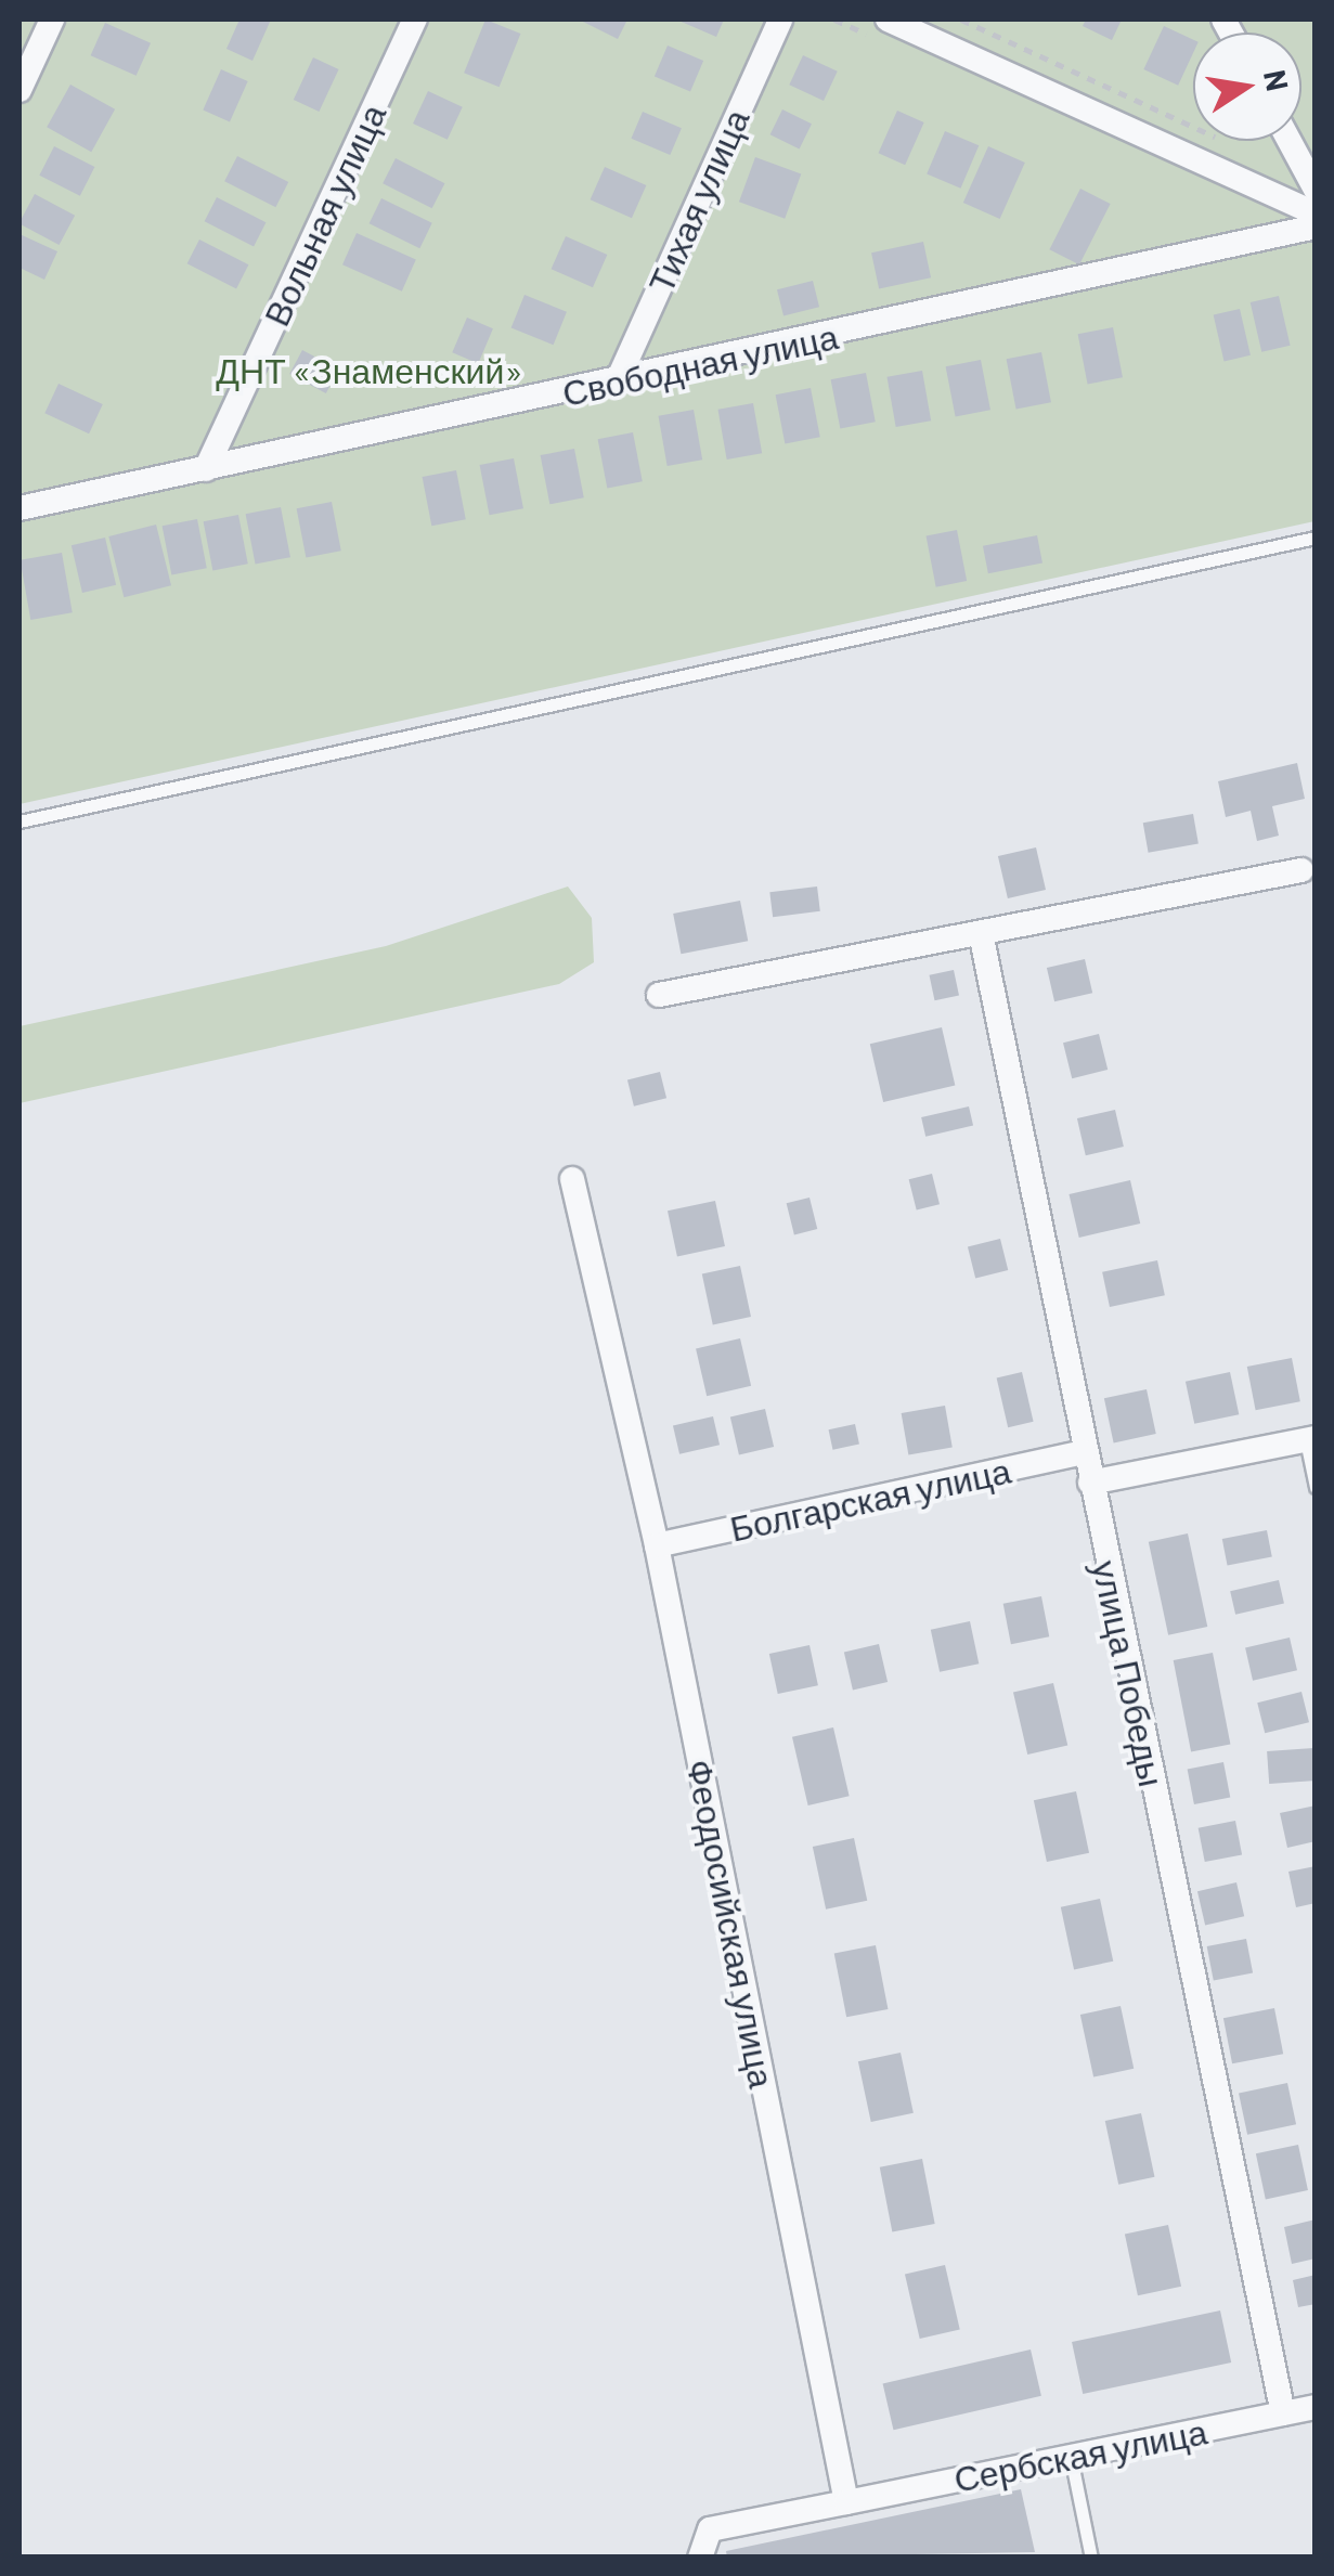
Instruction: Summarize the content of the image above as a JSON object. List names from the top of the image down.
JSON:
{
  "streets": {
    "street": [
      "Тихая улица",
      "Вольная улица",
      "Свободная улица",
      "Болгарская улица",
      "улица Победы",
      "Феодосийская улица",
      "Сербская улица"
    ]
  },
  "crossings": [
    ["Тихая улица", "Свободная улица"],
    ["Вольная улица", "Свободная улица"],
    ["Болгарская улица", "улица Победы"],
    ["Болгарская улица", "Феодосийская улица"],
    ["улица Победы", "Сербская улица"],
    ["Феодосийская улица", "Сербская улица"]
  ],
  "parks": ["ДНТ «Знаменский»"],
  "north": "right"
}
